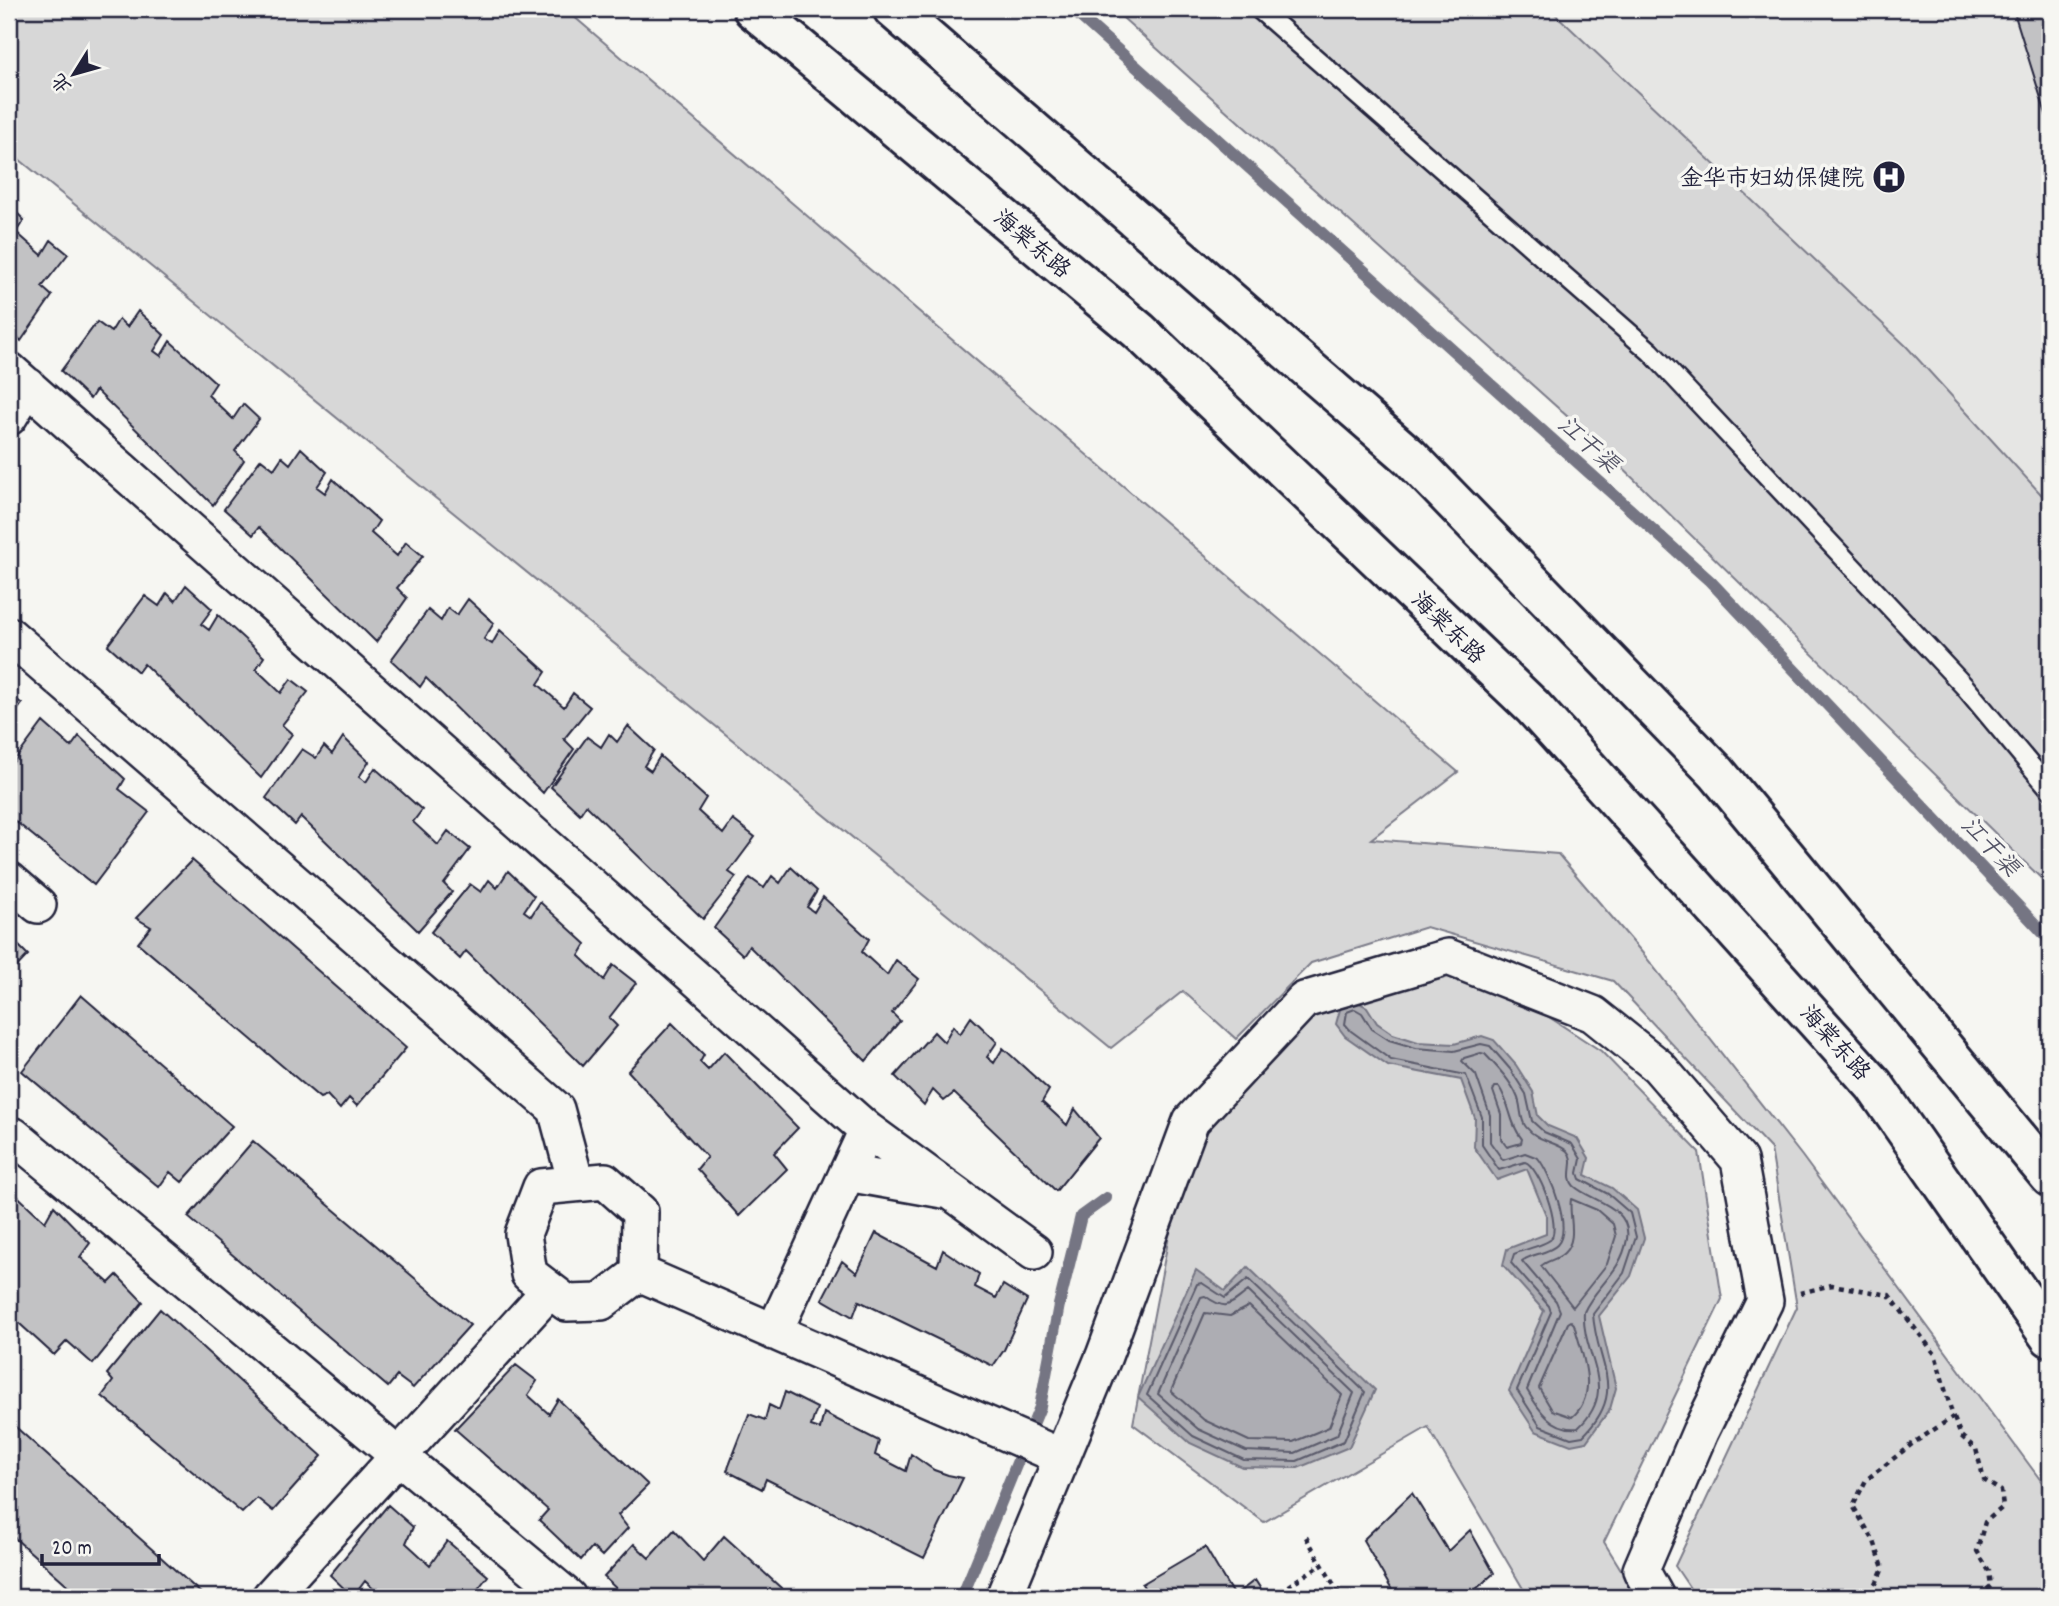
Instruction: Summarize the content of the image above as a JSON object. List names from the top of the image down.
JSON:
{
  "streets": {
    "main road": ["海棠东路"]
  },
  "water": ["江干渠"],
  "places": {
    "hospital": ["金华市妇幼保健院"]
  },
  "scale_bar": "20 m",
  "north": "bottom left"
}
